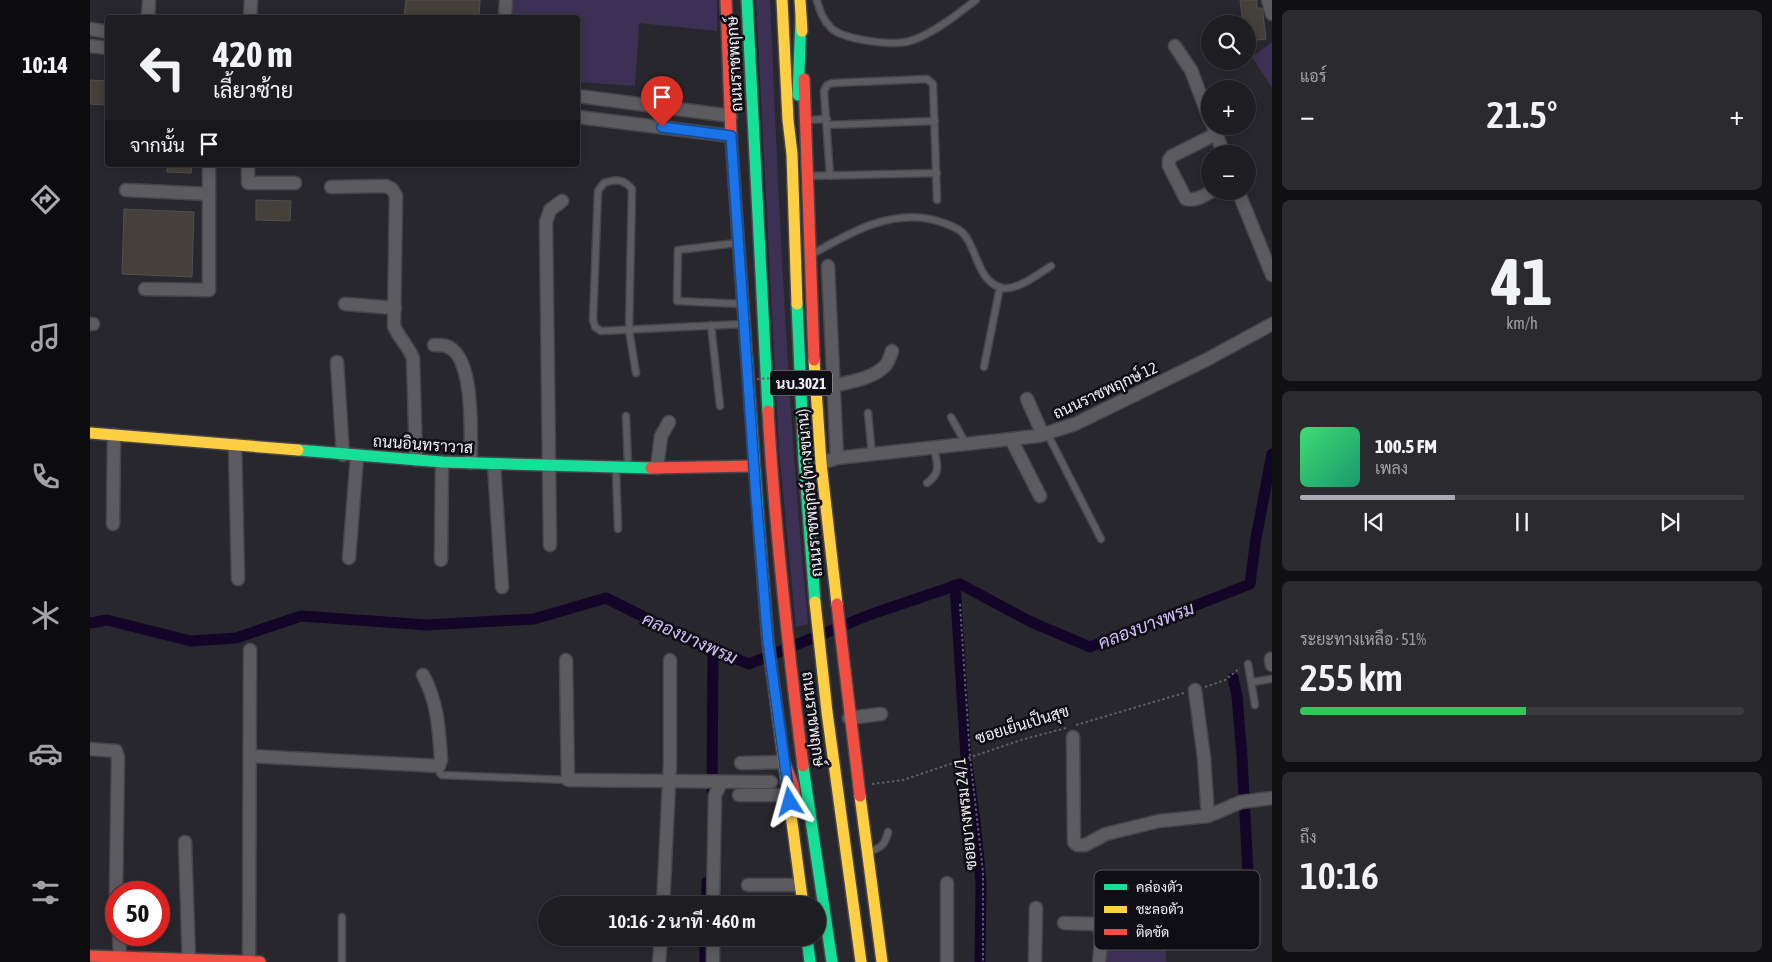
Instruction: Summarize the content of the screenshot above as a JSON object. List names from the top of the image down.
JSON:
{
  "streets": {
    "main road": [
      "ถนนราชพฤกษ์",
      "นบ.3021",
      "ถนนอินทราวาส",
      "ถนนราชพฤกษ์ (ทางขนาน)"
    ],
    "street": ["ถนนราชพฤกษ์ 12"],
    "path": ["ซอยเย็นเป็นสุข", "ซอยบางพรม 24/1"]
  },
  "crossings": [
    ["นบ.3021", "ถนนอินทราวาส"],
    ["นบ.3021", "ถนนราชพฤกษ์ (ทางขนาน)"],
    ["ถนนราชพฤกษ์ 12", "ถนนราชพฤกษ์ (ทางขนาน)"],
    ["ถนนราชพฤกษ์ (ทางขนาน)", "ซอยเย็นเป็นสุข"],
    ["ซอยเย็นเป็นสุข", "ซอยบางพรม 24/1"]
  ],
  "water": ["คลองบางพรม"],
  "legend": ["คล่องตัว", "ชะลอตัว", "ติดขัด"],
  "page": {
    "tabs": "10:14",
    "tile": [
      "แอร์",
      ["41", "km/h"],
      ["ระยะทางเหลือ · 51%", "255 km"],
      ["ถึง", "10:16"]
    ],
    "map_buttons": ["+", "−"],
    "turn": ["420 m", "เลี้ยวซ้าย"],
    "heat": ["−", "21.5°", "+"],
    "then": "จากนั้น",
    "song": ["100.5 FM", "เพลง"],
    "limit": "50",
    "trip": "10:16 · 2 นาที · 460 m"
  }
}
